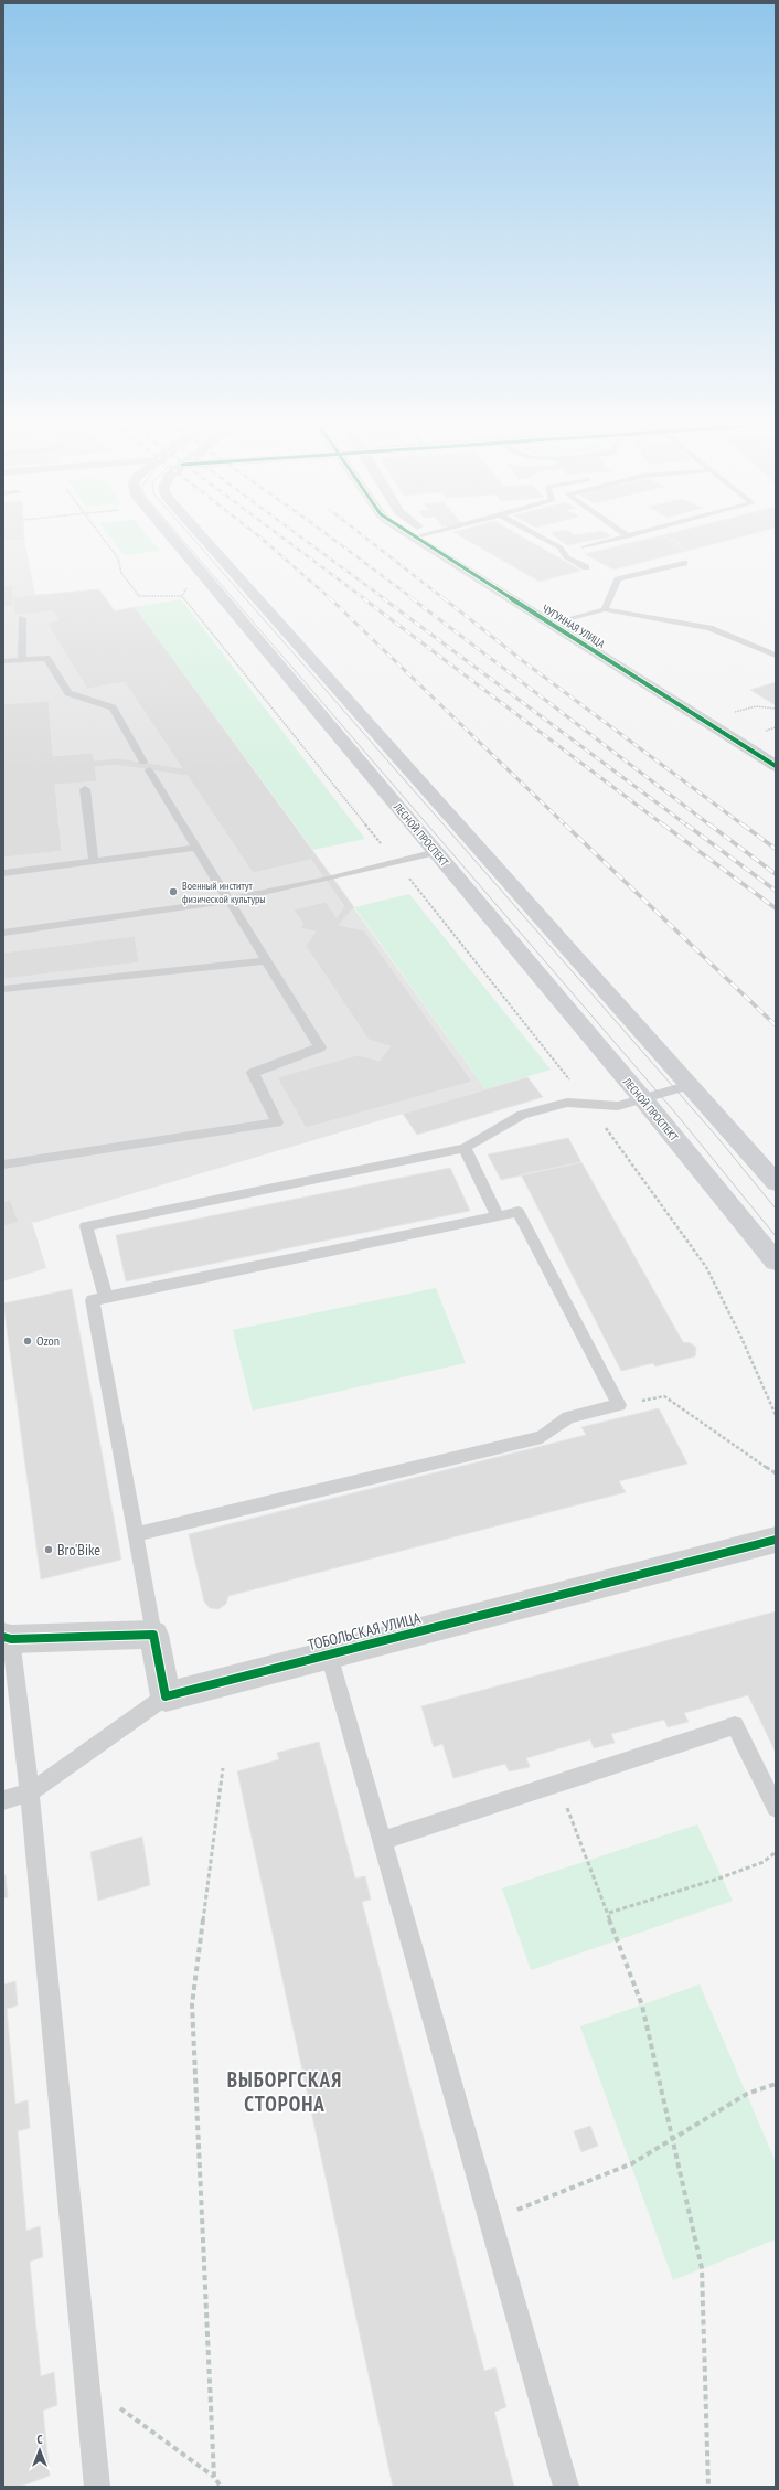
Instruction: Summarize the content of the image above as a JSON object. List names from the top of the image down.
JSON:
{
  "streets": {
    "main road": ["ЧУГУННАЯ УЛИЦА", "ЛЕСНОЙ ПРОСПЕКТ"],
    "street": ["ТОБОЛЬСКАЯ УЛИЦА"]
  },
  "districts": ["ВЫБОРГСКАЯ СТОРОНА"],
  "places": ["Военный институт физической культуры", "Ozon", "Bro'Bike"],
  "north": "top"
}
